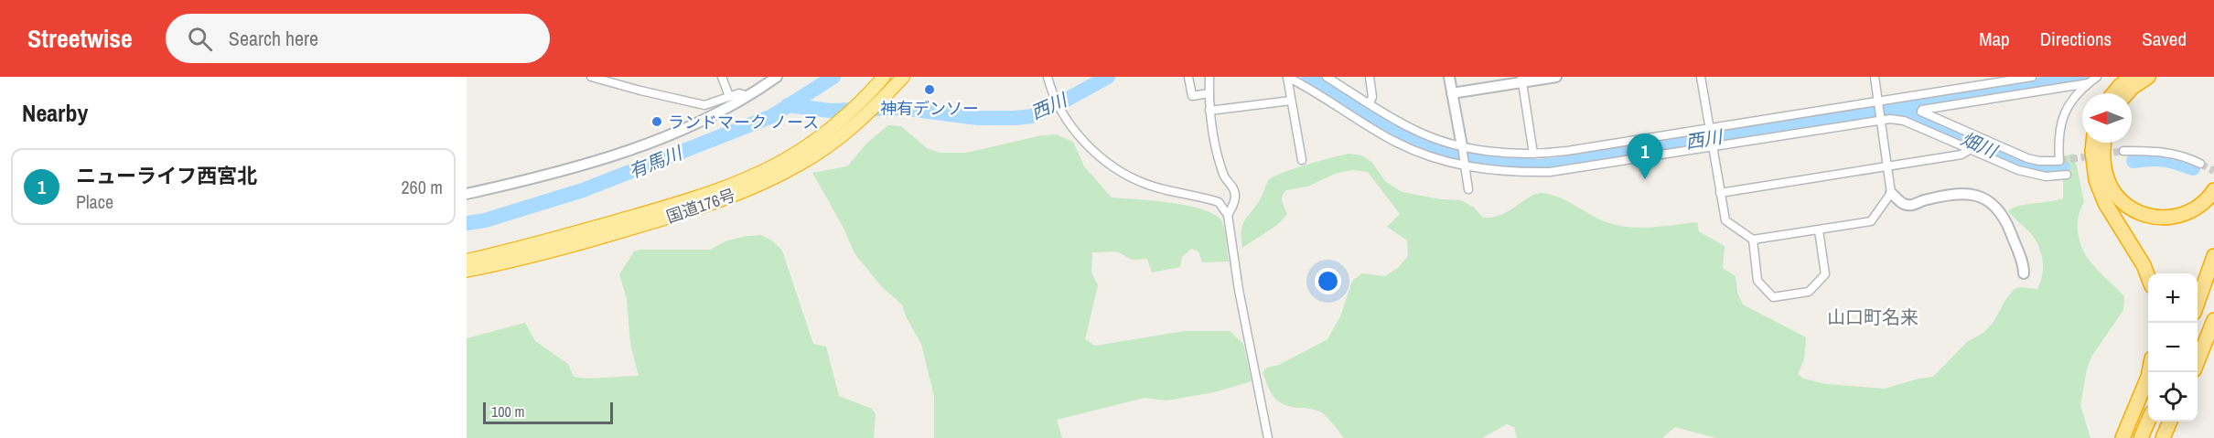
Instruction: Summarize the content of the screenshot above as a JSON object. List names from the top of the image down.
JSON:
{
  "streets": {
    "highway": ["国道176号"]
  },
  "districts": ["山口町名来"],
  "water": ["西川", "畑川", "有馬川"],
  "places": ["神有デンソー", "ランドマーク ノース"],
  "scale_bar": "100 m",
  "north": "left",
  "page": {
    "header": "Streetwise",
    "search": "Search here",
    "nav": ["Map", "Directions", "Saved"],
    "heading": "Nearby",
    "pins": "1",
    "list": [
      {
        "mark": "1",
        "name": "ニューライフ西宮北",
        "note": "Place",
        "value": "260 m"
      }
    ],
    "map_buttons": ["+", "−"],
    "scale": "100 m"
  }
}
